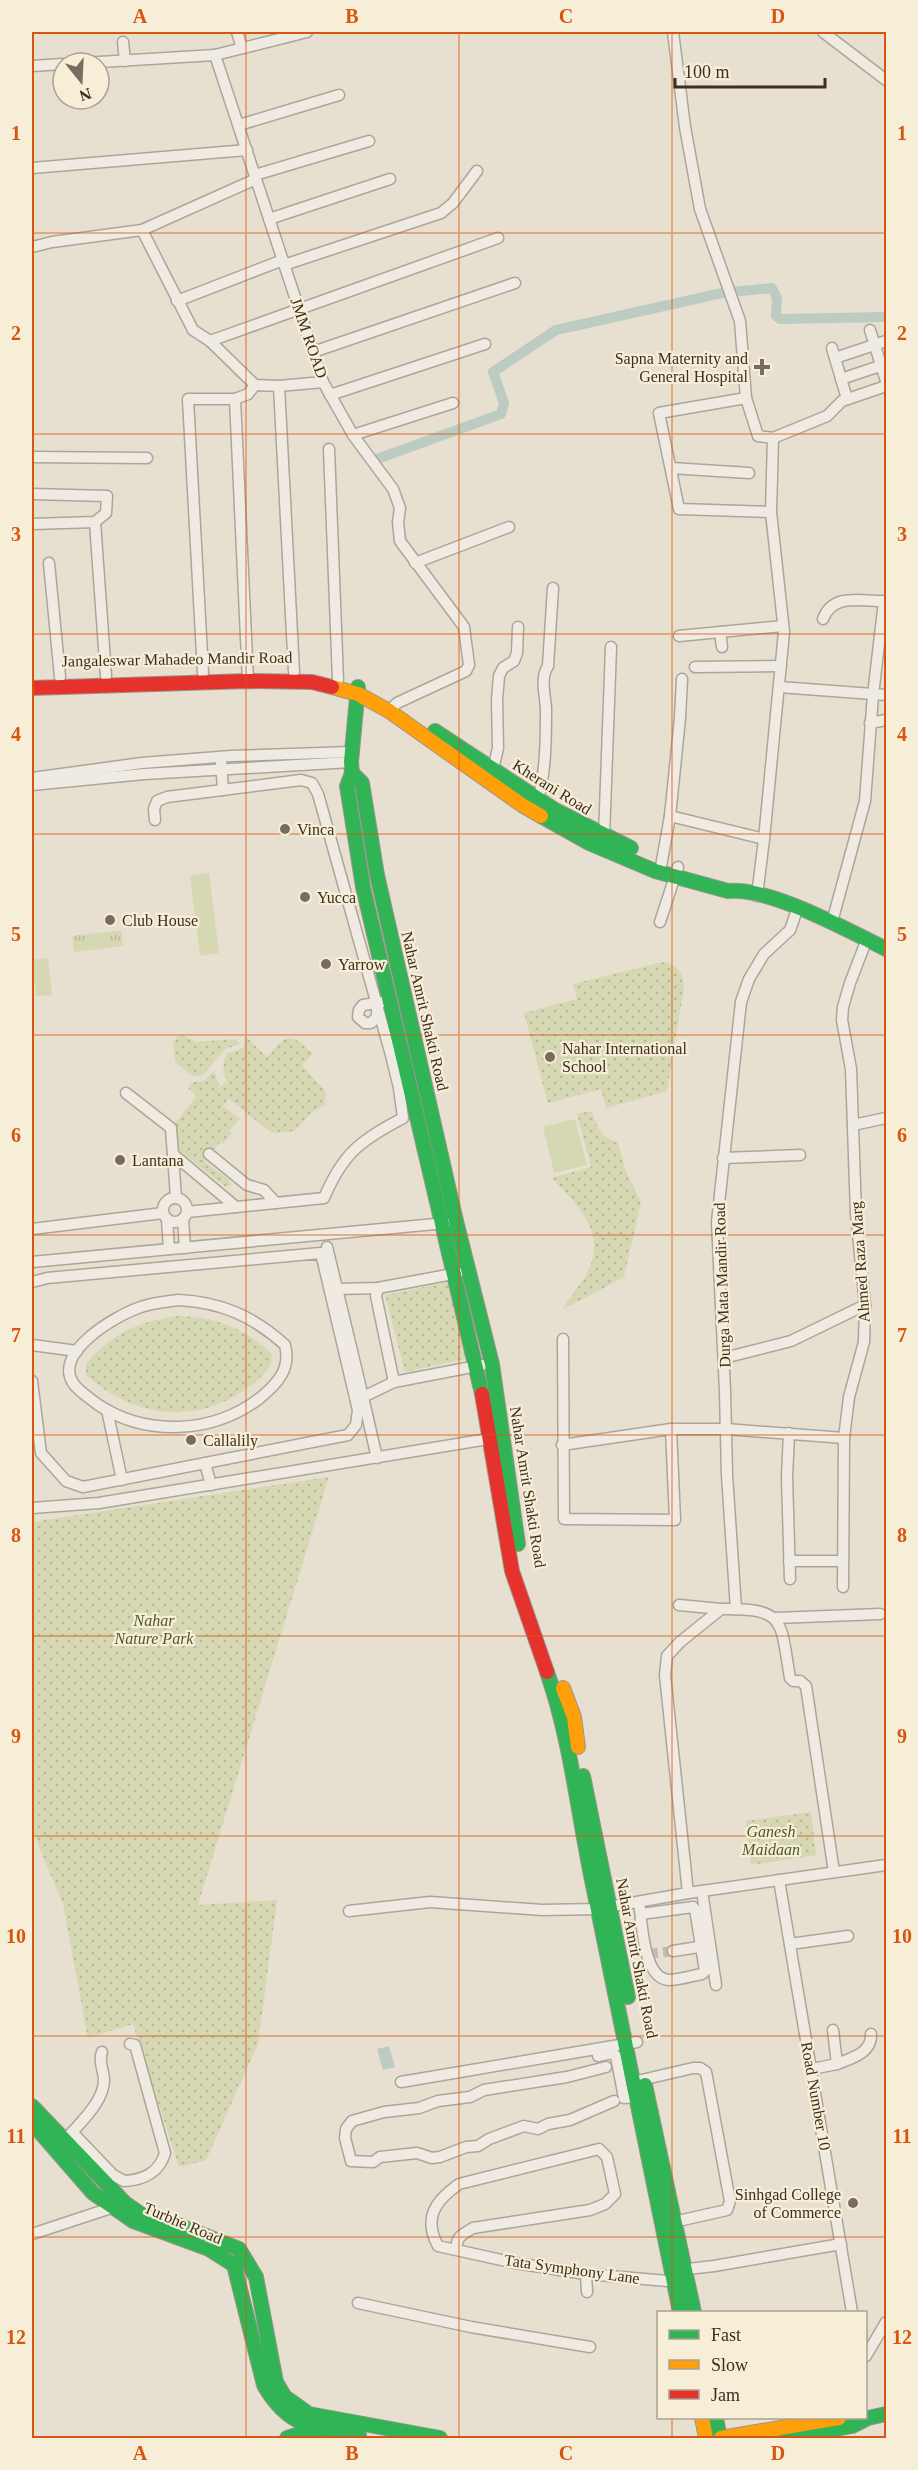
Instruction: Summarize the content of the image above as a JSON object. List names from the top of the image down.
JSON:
{
  "streets": {
    "street": [
      "JMM ROAD",
      "Jangaleswar Mahadeo Mandir Road",
      "Kherani Road",
      "Nahar Amrit Shakti Road",
      "Ahmed Raza Marg",
      "Durga Mata Mandir Road",
      "Road Number 10",
      "Turbhe Road",
      "Tata Symphony Lane"
    ]
  },
  "crossings": [
    ["JMM ROAD", "Kherani Road"],
    ["Jangaleswar Mahadeo Mandir Road", "Kherani Road"],
    ["Jangaleswar Mahadeo Mandir Road", "Nahar Amrit Shakti Road"],
    ["Kherani Road", "Nahar Amrit Shakti Road"],
    ["Kherani Road", "Ahmed Raza Marg"],
    ["Kherani Road", "Durga Mata Mandir Road"],
    ["Nahar Amrit Shakti Road", "Tata Symphony Lane"],
    ["Road Number 10", "Tata Symphony Lane"]
  ],
  "parks": ["Nahar Nature Park", "Ganesh Maidaan"],
  "places": {
    "health": ["Sapna Maternity and General Hospital"],
    "other": [
      "Vinca",
      "Yucca",
      "Club House",
      "Yarrow",
      "Nahar International School",
      "Lantana",
      "Callalily",
      "Sinhgad College of Commerce"
    ]
  },
  "legend": ["Fast", "Slow", "Jam"],
  "scale_bar": "100 m",
  "north": "bottom",
  "grid": {
    "columns": [
      "A",
      "B",
      "C",
      "D"
    ],
    "rows": [
      "1",
      "2",
      "3",
      "4",
      "5",
      "6",
      "7",
      "8",
      "9",
      "10",
      "11",
      "12"
    ]
  }
}
